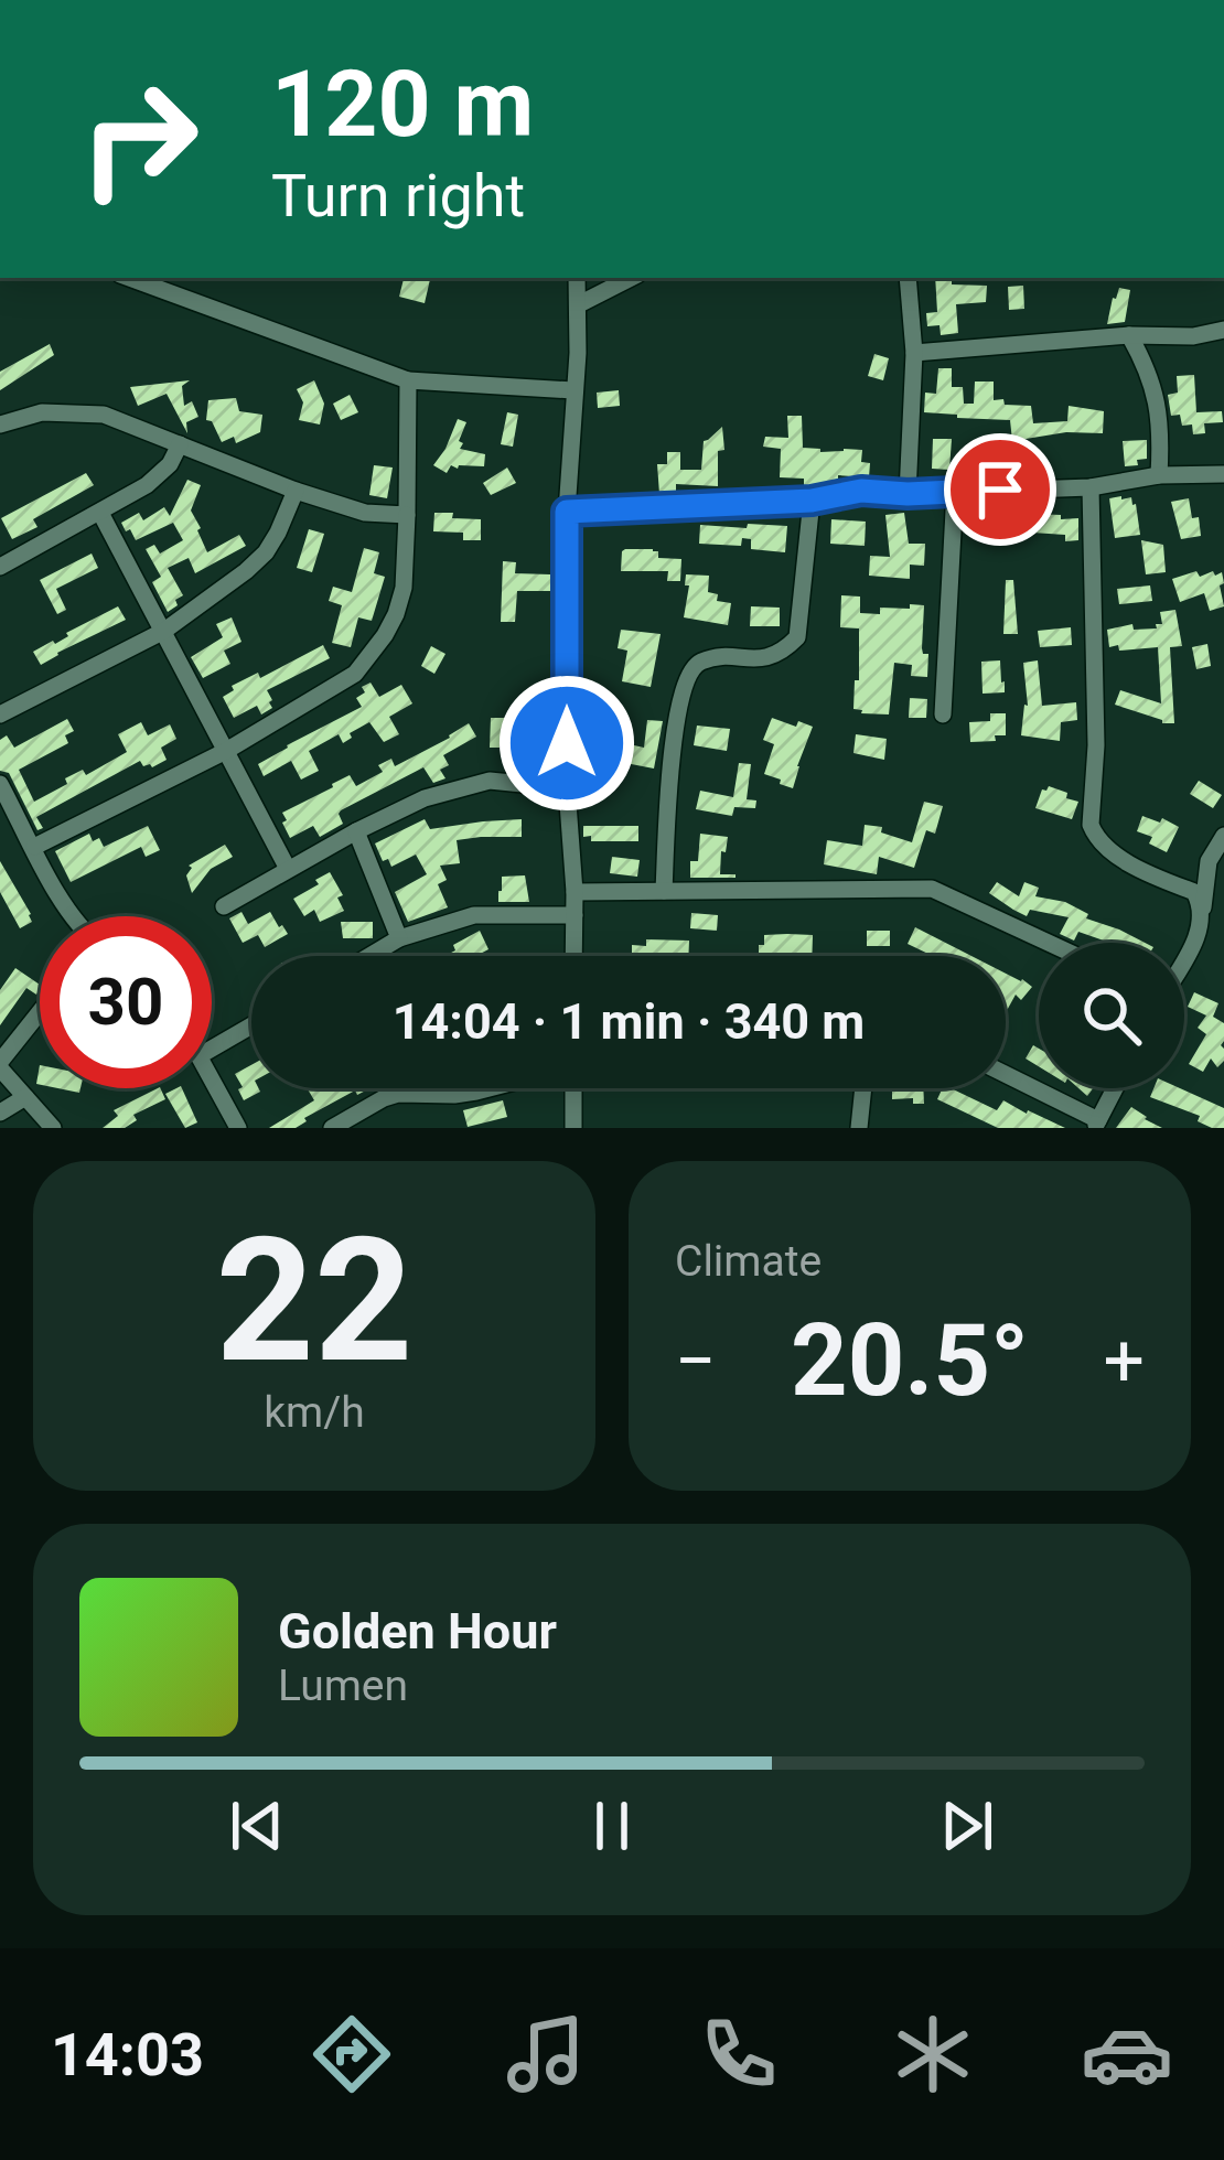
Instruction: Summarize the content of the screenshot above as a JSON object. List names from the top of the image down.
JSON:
{
  "page": {
    "turn": ["120 m", "Turn right"],
    "limit": "30",
    "trip": "14:04 · 1 min · 340 m",
    "tile": [
      ["22", "km/h"],
      "Climate"
    ],
    "heat": ["−", "20.5°", "+"],
    "song": ["Golden Hour", "Lumen"],
    "tabs": "14:03"
  }
}
